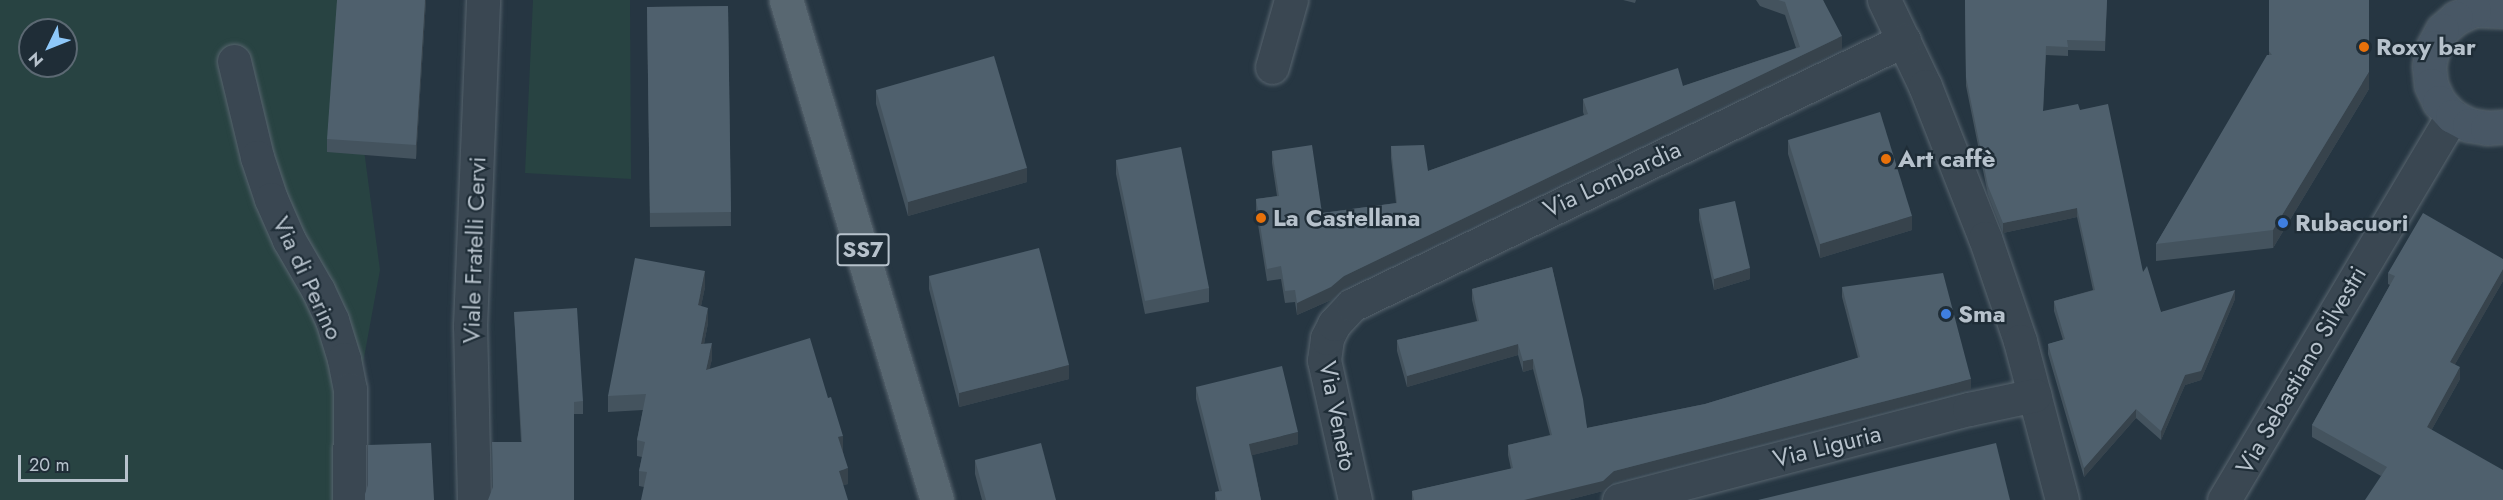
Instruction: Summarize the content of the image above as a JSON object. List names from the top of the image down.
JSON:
{
  "streets": {
    "main road": ["SS7"],
    "street": [
      "Via Lombardia",
      "Viale Fratelli Cervi",
      "Via di Perino",
      "Via Sebastiano Silvestri",
      "Via Veneto",
      "Via Liguria"
    ]
  },
  "crossings": [
    ["Via Lombardia", "Via Veneto"]
  ],
  "places": [
    "Roxy bar",
    "Art caffè",
    "La Castellana",
    "Rubacuori",
    "Sma"
  ],
  "scale_bar": "20 m",
  "north": "bottom left"
}
